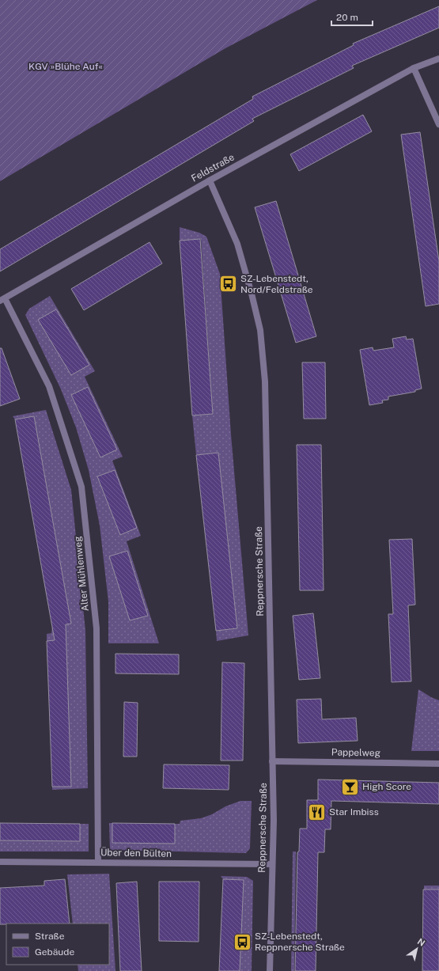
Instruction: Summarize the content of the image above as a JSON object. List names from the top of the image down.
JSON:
{
  "streets": {
    "street": [
      "Feldstraße",
      "Reppnersche Straße",
      "Alter Mühlenweg",
      "Pappelweg",
      "Über den Bülten"
    ]
  },
  "crossings": [
    ["Feldstraße", "Reppnersche Straße"],
    ["Feldstraße", "Alter Mühlenweg"],
    ["Reppnersche Straße", "Pappelweg"],
    ["Reppnersche Straße", "Über den Bülten"],
    ["Alter Mühlenweg", "Über den Bülten"]
  ],
  "parks": ["KGV »Blühe Auf«"],
  "places": {
    "bus stop": ["SZ-Lebenstedt, Nord/Feldstraße", "SZ-Lebenstedt, Reppnersche Straße"],
    "bar": ["High Score"],
    "restaurant": ["Star Imbiss"]
  },
  "legend": ["Straße", "Gebäude"],
  "scale_bar": "20 m",
  "north": "top right"
}
